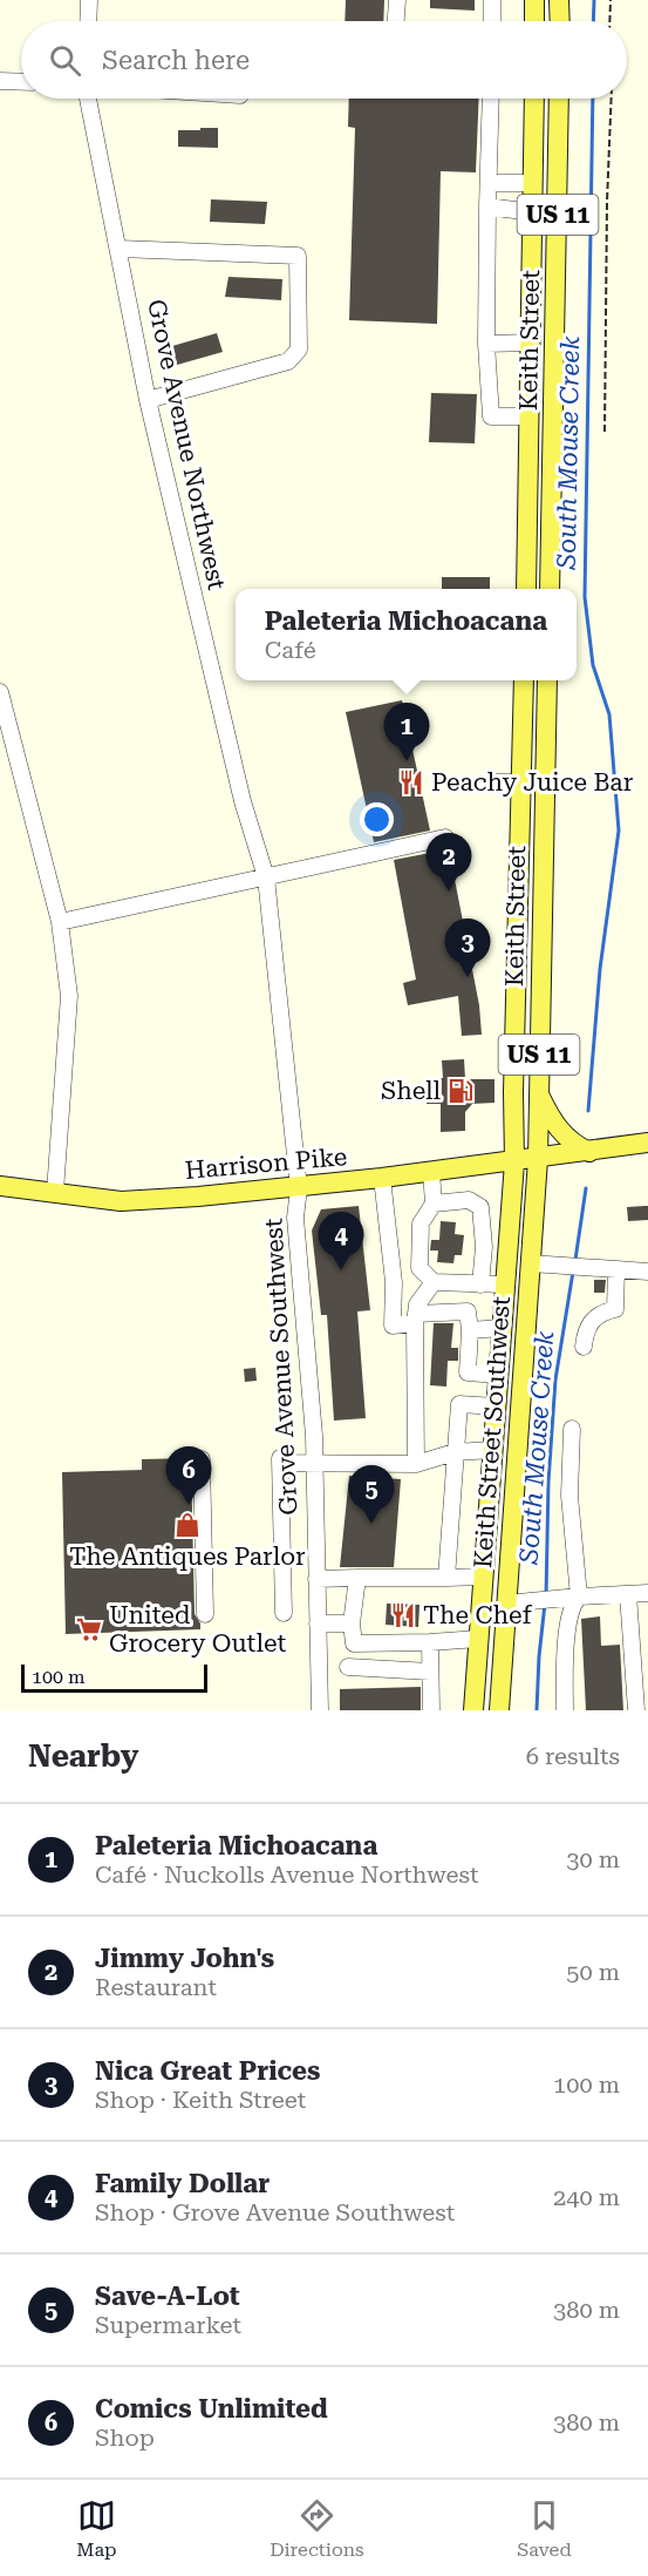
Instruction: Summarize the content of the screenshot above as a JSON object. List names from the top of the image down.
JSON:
{
  "streets": {
    "main road": [
      "US 11",
      "Keith Street",
      "Harrison Pike",
      "Keith Street Southwest"
    ],
    "street": ["Grove Avenue Northwest", "Grove Avenue Southwest"]
  },
  "crossings": [
    ["Keith Street", "Harrison Pike"],
    ["Keith Street", "Keith Street Southwest"],
    ["Grove Avenue Northwest", "Harrison Pike"],
    ["Grove Avenue Northwest", "Grove Avenue Southwest"],
    ["Harrison Pike", "Grove Avenue Southwest"],
    ["Harrison Pike", "Keith Street Southwest"]
  ],
  "water": ["South Mouse Creek"],
  "places": {
    "restaurant": ["Peachy Juice Bar", "The Chef"],
    "fuel station": ["Shell"],
    "shop": ["The Antiques Parlor"],
    "supermarket": ["United Grocery Outlet"]
  },
  "scale_bar": "100 m",
  "page": {
    "search": "Search here",
    "popup": ["Paleteria Michoacana", "Café"],
    "pins": [
      "1",
      "2",
      "3",
      "4",
      "6",
      "5"
    ],
    "scale": "100 m",
    "heading": ["Nearby", "6 results"],
    "list": [
      {
        "mark": "1",
        "name": "Paleteria Michoacana",
        "note": "Café · Nuckolls Avenue Northwest",
        "value": "30 m"
      },
      {
        "mark": "2",
        "name": "Jimmy John's",
        "note": "Restaurant",
        "value": "50 m"
      },
      {
        "mark": "3",
        "name": "Nica Great Prices",
        "note": "Shop · Keith Street",
        "value": "100 m"
      },
      {
        "mark": "4",
        "name": "Family Dollar",
        "note": "Shop · Grove Avenue Southwest",
        "value": "240 m"
      },
      {
        "mark": "5",
        "name": "Save-A-Lot",
        "note": "Supermarket",
        "value": "380 m"
      },
      {
        "mark": "6",
        "name": "Comics Unlimited",
        "note": "Shop",
        "value": "380 m"
      }
    ],
    "nav": ["Map", "Directions", "Saved"]
  }
}
